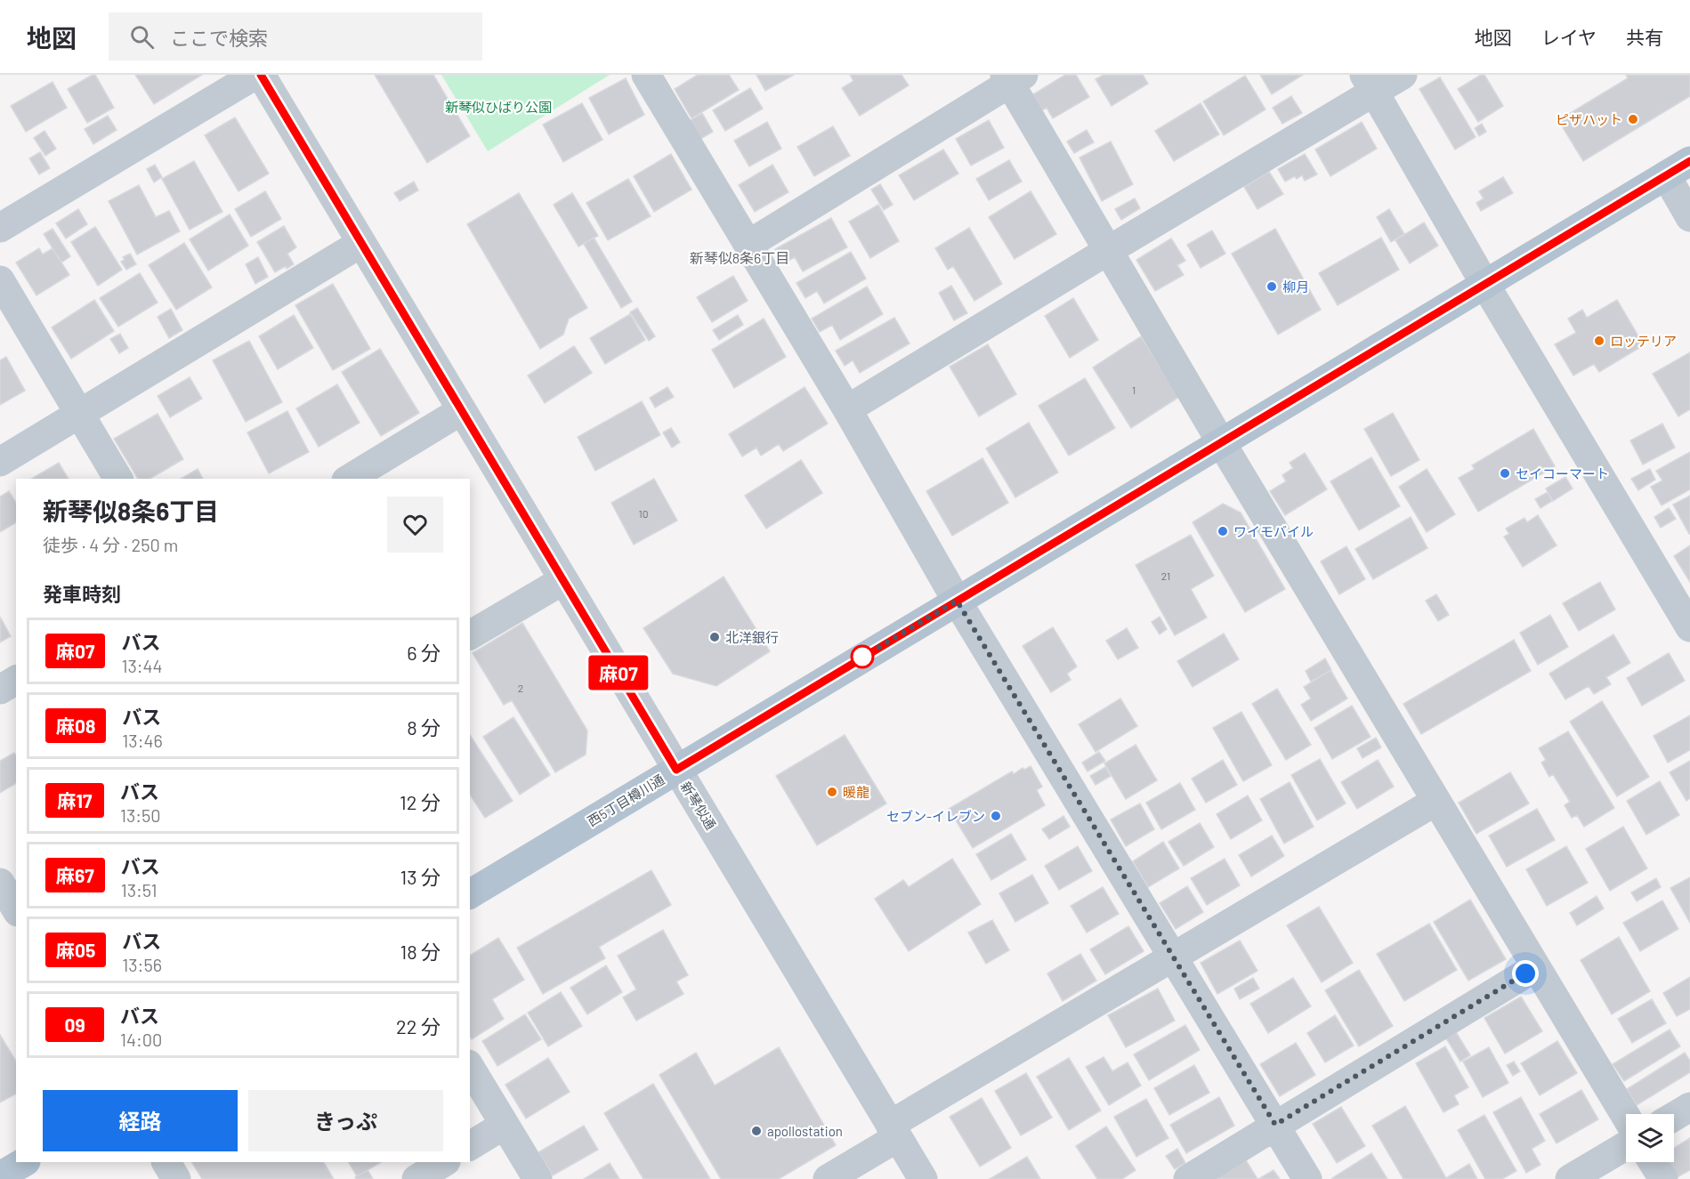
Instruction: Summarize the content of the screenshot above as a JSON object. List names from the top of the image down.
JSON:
{
  "streets": {
    "main road": ["西5丁目樽川通"],
    "street": ["新琴似通"]
  },
  "crossings": [
    ["西5丁目樽川通", "新琴似通"]
  ],
  "districts": ["新琴似8条6丁目"],
  "parks": ["新琴似ひばり公園"],
  "places": [
    "ピザハット",
    "柳月",
    "ロッテリア",
    "セイコーマート",
    "ワイモバイル",
    "北洋銀行",
    "暖龍",
    "セブン-イレブン",
    "apollostation"
  ],
  "lines": ["bus line 麻07"],
  "house_numbers": [
    "1",
    "10",
    "21",
    "2"
  ],
  "page": {
    "header": "地図",
    "search": "ここで検索",
    "nav": ["地図", "レイヤ", "共有"],
    "on_map": "麻07",
    "heading": [
      ["新琴似8条6丁目", "徒歩 · 4 分 · 250 m"],
      "発車時刻"
    ],
    "list": [
      {
        "mark": "麻07",
        "name": "バス",
        "note": "13:44",
        "value": "6 分"
      },
      {
        "mark": "麻08",
        "name": "バス",
        "note": "13:46",
        "value": "8 分"
      },
      {
        "mark": "麻17",
        "name": "バス",
        "note": "13:50",
        "value": "12 分"
      },
      {
        "mark": "麻67",
        "name": "バス",
        "note": "13:51",
        "value": "13 分"
      },
      {
        "mark": "麻05",
        "name": "バス",
        "note": "13:56",
        "value": "18 分"
      },
      {
        "mark": "09",
        "name": "バス",
        "note": "14:00",
        "value": "22 分"
      }
    ],
    "buttons": ["経路", "きっぷ"]
  }
}
